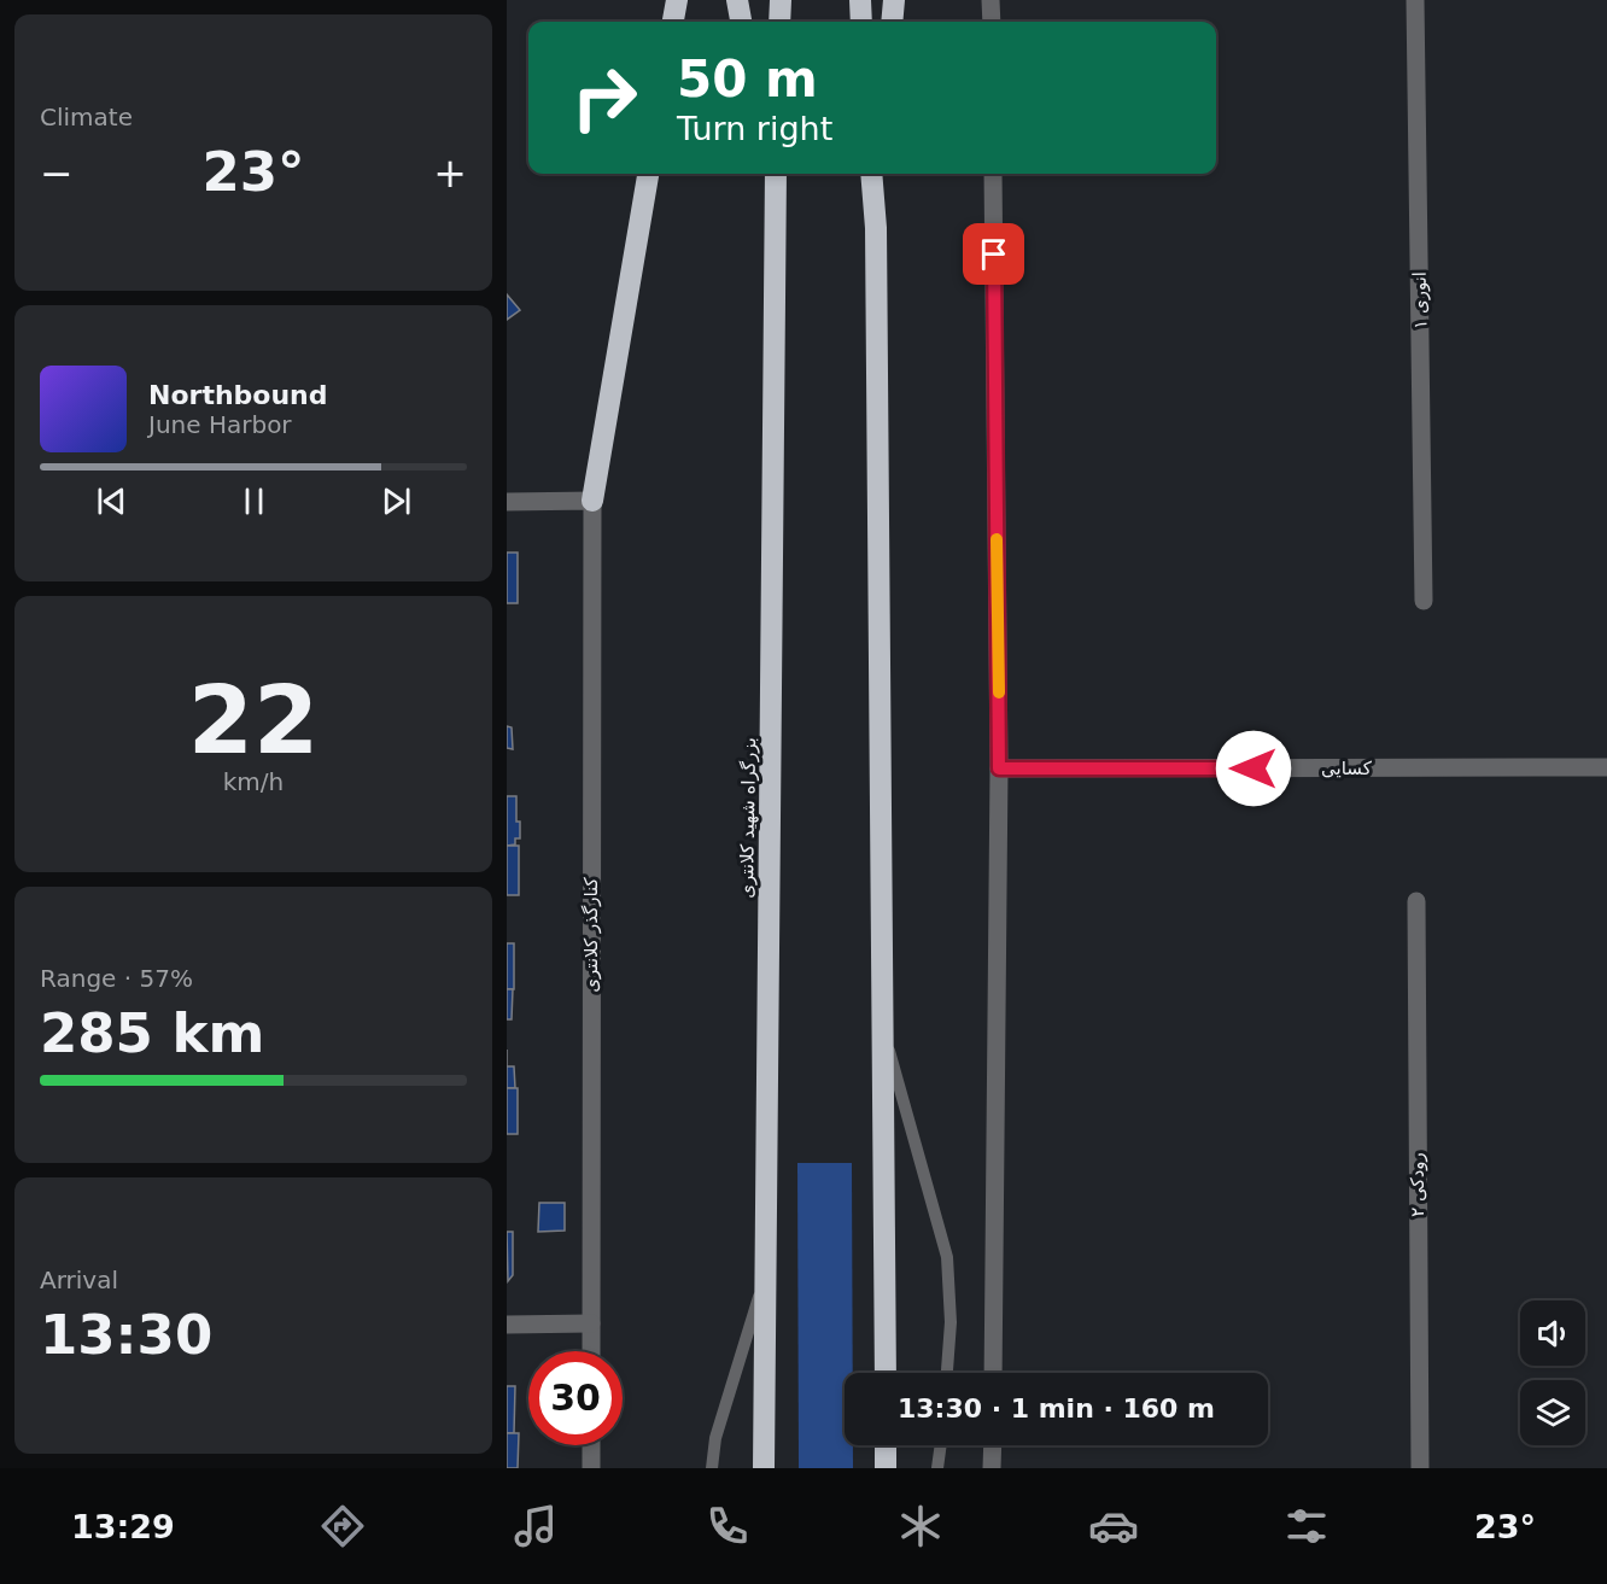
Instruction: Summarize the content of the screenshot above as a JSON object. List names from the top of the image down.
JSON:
{
  "streets": {
    "highway": ["بزرگراه شهید کلانتری"],
    "street": [
      "انوری ۱",
      "کسایی",
      "کنارگذر کلانتری",
      "رودکی ۲"
    ]
  },
  "page": {
    "tile": [
      "Climate",
      ["22", "km/h"],
      ["Range · 57%", "285 km"],
      ["Arrival", "13:30"]
    ],
    "turn": ["50 m", "Turn right"],
    "heat": ["−", "23°", "+"],
    "song": ["Northbound", "June Harbor"],
    "limit": "30",
    "trip": "13:30 · 1 min · 160 m",
    "tabs": ["13:29", "23°"]
  }
}
